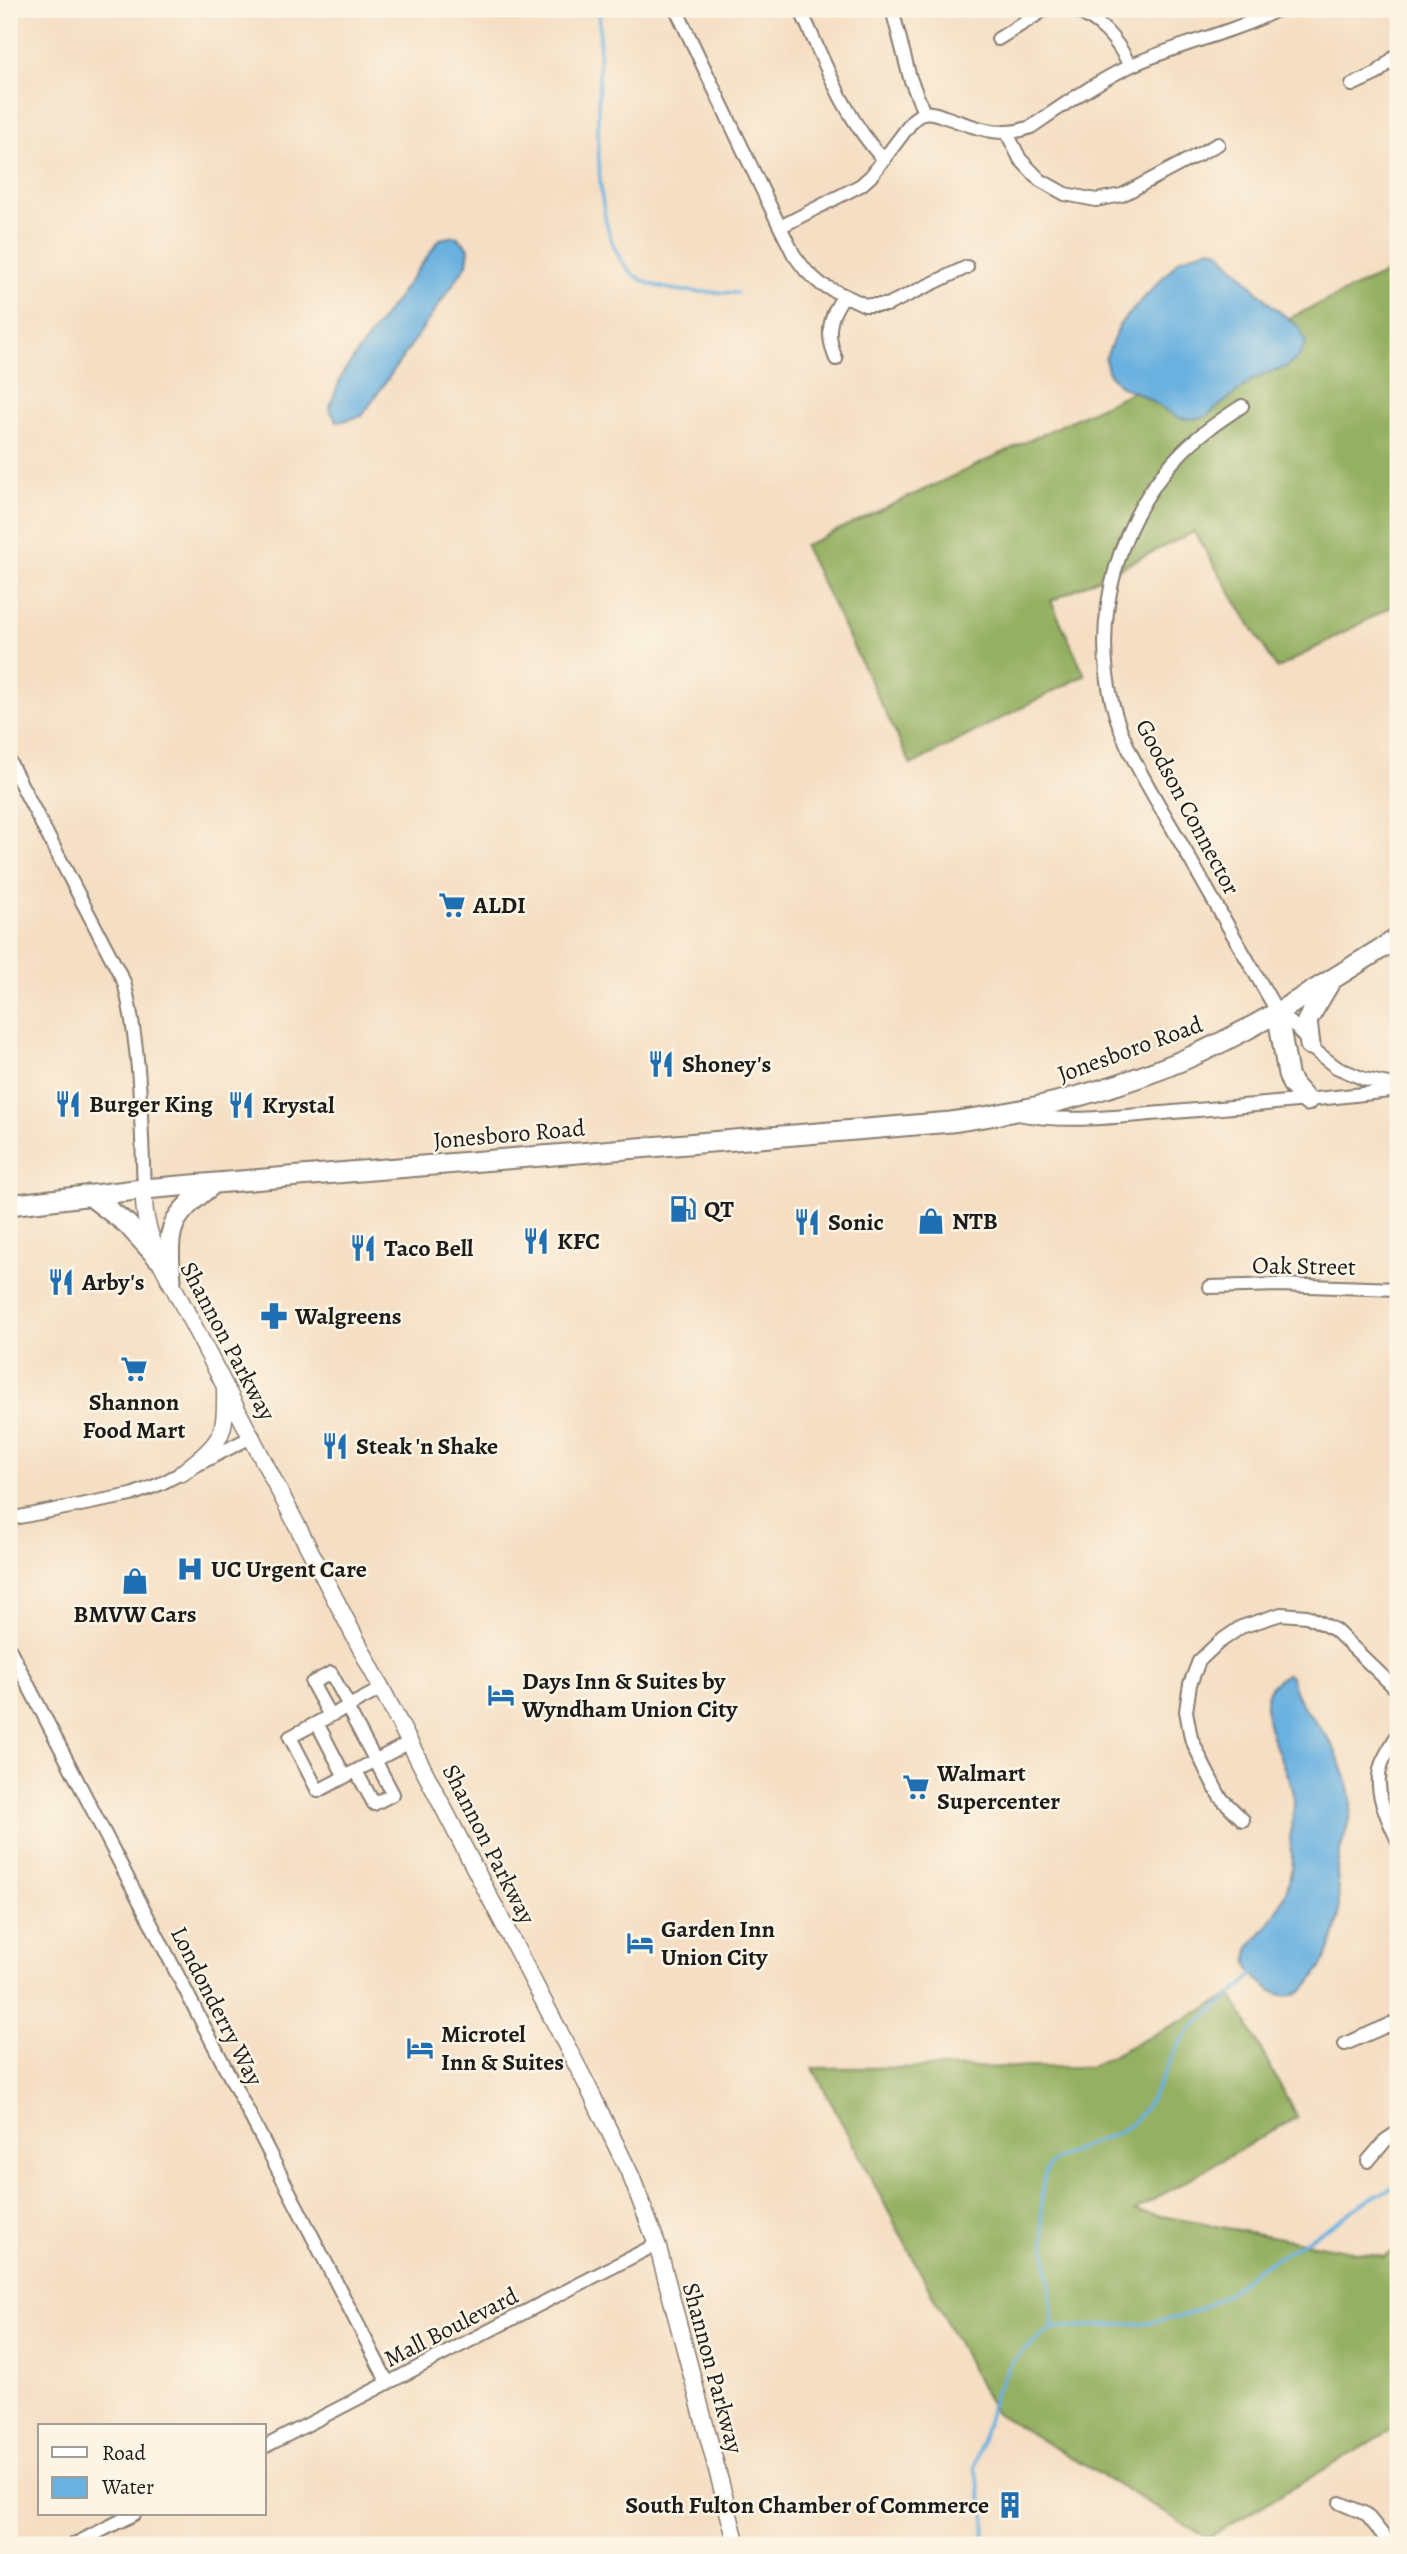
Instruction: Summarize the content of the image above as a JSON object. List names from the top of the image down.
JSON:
{
  "streets": {
    "main road": ["Jonesboro Road"],
    "street": [
      "Goodson Connector",
      "Oak Street",
      "Shannon Parkway",
      "Londonderry Way",
      "Mall Boulevard"
    ]
  },
  "crossings": [
    ["Goodson Connector", "Jonesboro Road"],
    ["Jonesboro Road", "Shannon Parkway"],
    ["Shannon Parkway", "Mall Boulevard"],
    ["Londonderry Way", "Mall Boulevard"]
  ],
  "places": {
    "supermarket": ["ALDI", "Shannon Food Mart", "Walmart Supercenter"],
    "restaurant": [
      "Shoney's",
      "Burger King",
      "Krystal",
      "Sonic",
      "KFC",
      "Taco Bell",
      "Arby's",
      "Steak 'n Shake"
    ],
    "fuel station": ["QT"],
    "shop": ["NTB", "BMVW Cars"],
    "pharmacy": ["Walgreens"],
    "hospital": ["UC Urgent Care"],
    "hotel": ["Days Inn & Suites by Wyndham Union City", "Garden Inn Union City", "Microtel Inn & Suites"],
    "building": ["South Fulton Chamber of Commerce"]
  },
  "legend": ["Road", "Water"]
}
